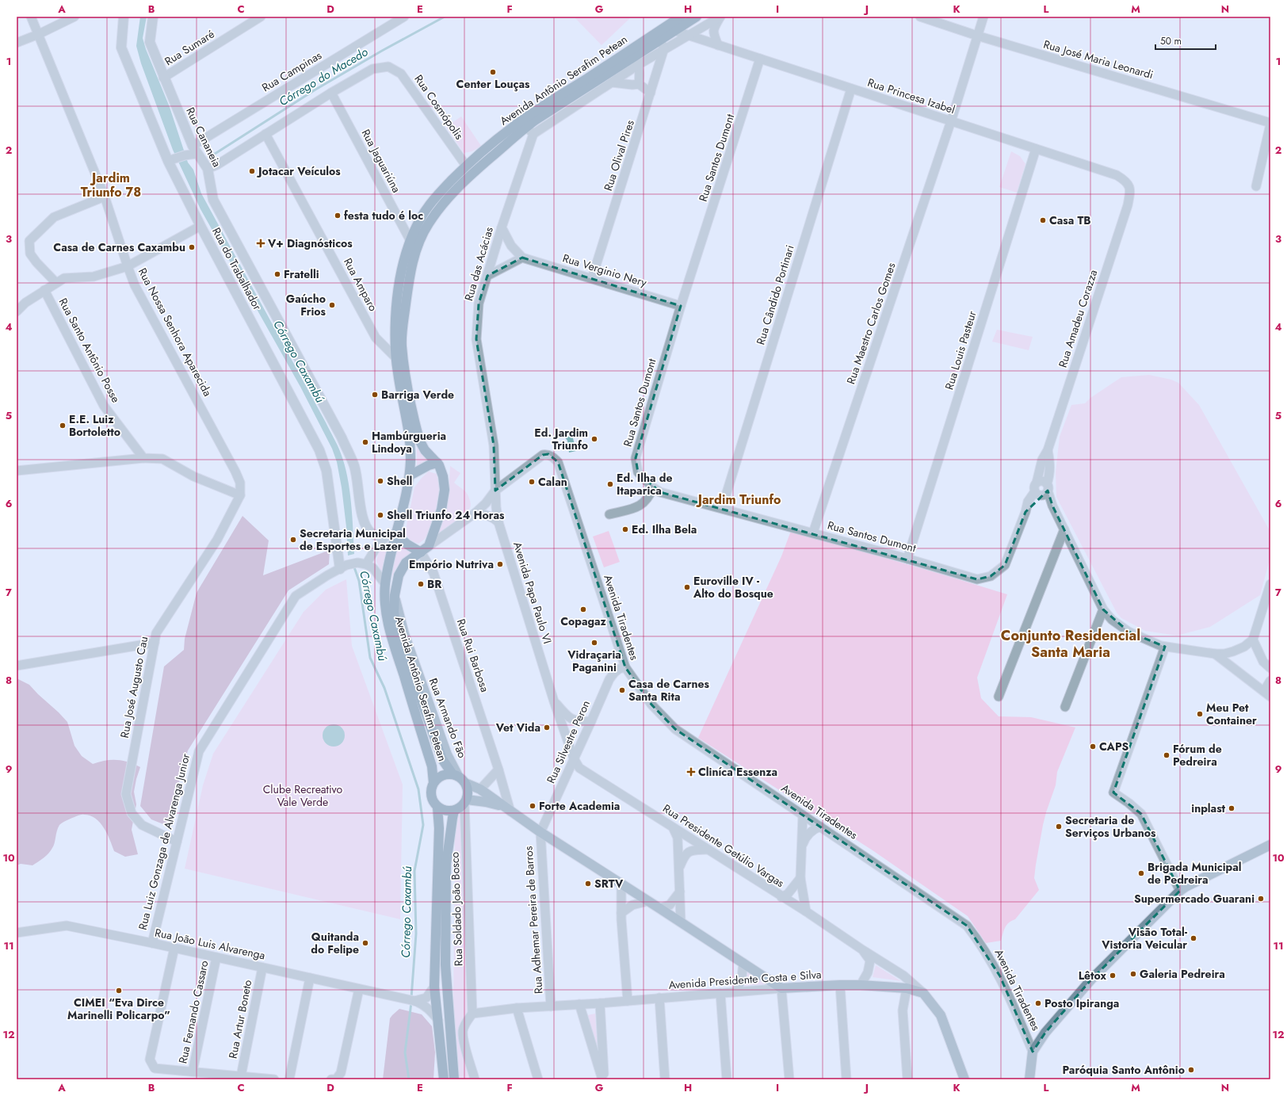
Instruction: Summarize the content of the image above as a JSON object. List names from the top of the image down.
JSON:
{
  "streets": {
    "main road": ["Avenida Antônio Serafim Petean", "Avenida Presidente Costa e Silva"],
    "street": [
      "Rua Sumaré",
      "Rua José Maria Leonardi",
      "Rua Campinas",
      "Rua Princesa Izabel",
      "Rua Cosmópolis",
      "Rua Cananeia",
      "Rua Olival Pires",
      "Rua Santos Dumont",
      "Rua Jaguariúna",
      "Rua das Acácias",
      "Rua do Trabalhador",
      "Rua Verginio Nery",
      "Rua Amparo",
      "Rua Cândido Portinari",
      "Rua Amadeu Corazza",
      "Rua Maestro Carlos Gomes",
      "Rua Nossa Senhora Aparecida",
      "Rua Santo Antônio Posse",
      "Rua Louis Pasteur",
      "Avenida Papa Paulo VI",
      "Avenida Tiradentes",
      "Rua Rui Barbosa",
      "Rua José Augusto Cau",
      "Rua Silvestre Peron",
      "Rua Luiz Gonzaga de Alvarenga Junior",
      "Rua Presidente Getúlio Vargas",
      "Rua Soldado João Bosco",
      "Rua Adhemar Pereira de Barros",
      "Rua João Luis Alvarenga",
      "Rua Fernando Cassaro",
      "Rua Artur Boneto"
    ]
  },
  "crossings": [
    ["Rua Sumaré", "Rua Cananeia"],
    ["Rua José Maria Leonardi", "Rua Maestro Carlos Gomes"],
    ["Rua Campinas", "Rua Cananeia"],
    ["Avenida Antônio Serafim Petean", "Rua Princesa Izabel"],
    ["Avenida Antônio Serafim Petean", "Rua Cosmópolis"],
    ["Avenida Antônio Serafim Petean", "Rua Cananeia"],
    ["Avenida Antônio Serafim Petean", "Rua Olival Pires"],
    ["Avenida Antônio Serafim Petean", "Rua Jaguariúna"],
    ["Avenida Antônio Serafim Petean", "Rua das Acácias"],
    ["Avenida Antônio Serafim Petean", "Rua Amparo"],
    ["Avenida Antônio Serafim Petean", "Rua Rui Barbosa"],
    ["Avenida Antônio Serafim Petean", "Rua Soldado João Bosco"],
    ["Rua Princesa Izabel", "Rua Santos Dumont"],
    ["Rua Princesa Izabel", "Rua Cândido Portinari"],
    ["Rua Princesa Izabel", "Rua Amadeu Corazza"],
    ["Rua Princesa Izabel", "Rua Maestro Carlos Gomes"],
    ["Rua Princesa Izabel", "Rua Louis Pasteur"],
    ["Rua Cosmópolis", "Rua Jaguariúna"],
    ["Rua Olival Pires", "Rua Verginio Nery"],
    ["Rua Santos Dumont", "Rua Verginio Nery"],
    ["Rua Santos Dumont", "Rua Cândido Portinari"],
    ["Rua Santos Dumont", "Rua Amadeu Corazza"],
    ["Rua Santos Dumont", "Rua Maestro Carlos Gomes"],
    ["Rua Santos Dumont", "Rua Louis Pasteur"],
    ["Rua das Acácias", "Avenida Papa Paulo VI"],
    ["Rua das Acácias", "Avenida Tiradentes"],
    ["Rua do Trabalhador", "Rua Luiz Gonzaga de Alvarenga Junior"],
    ["Rua Nossa Senhora Aparecida", "Rua José Augusto Cau"],
    ["Avenida Papa Paulo VI", "Avenida Tiradentes"],
    ["Avenida Papa Paulo VI", "Rua Silvestre Peron"],
    ["Avenida Papa Paulo VI", "Rua Presidente Getúlio Vargas"],
    ["Avenida Tiradentes", "Rua Silvestre Peron"],
    ["Rua José Augusto Cau", "Rua Luiz Gonzaga de Alvarenga Junior"],
    ["Rua Silvestre Peron", "Rua Presidente Getúlio Vargas"],
    ["Rua Silvestre Peron", "Rua Adhemar Pereira de Barros"],
    ["Rua Luiz Gonzaga de Alvarenga Junior", "Rua João Luis Alvarenga"],
    ["Rua Presidente Getúlio Vargas", "Avenida Presidente Costa e Silva"],
    ["Rua Soldado João Bosco", "Avenida Presidente Costa e Silva"],
    ["Rua Adhemar Pereira de Barros", "Avenida Presidente Costa e Silva"],
    ["Rua João Luis Alvarenga", "Rua Fernando Cassaro"],
    ["Rua João Luis Alvarenga", "Rua Artur Boneto"]
  ],
  "districts": ["Jardim Triunfo 78", "Jardim Triunfo", "Conjunto Residencial Santa Maria"],
  "water": ["Córrego do Macedo", "Córrego Caxambú"],
  "parks": ["Clube Recreativo Vale Verde"],
  "places": {
    "other": [
      "Center Louças",
      "Jotacar Veículos",
      "festa tudo é loc",
      "Casa TB",
      "Casa de Carnes Caxambu",
      "Fratelli",
      "Gaúcho Frios",
      "Barriga Verde",
      "E.E. Luiz Bortoletto",
      "Ed. Jardim Triunfo",
      "Hambúrgueria Lindoya",
      "Shell",
      "Calan",
      "Ed. Ilha de Itaparica",
      "Shell Triunfo 24 Horas",
      "Ed. Ilha Bela",
      "Secretaria Municipal de Esportes e Lazer",
      "Empório Nutriva",
      "BR",
      "Euroville IV - Alto do Bosque",
      "Copagaz",
      "Vidraçaria Paganini",
      "Casa de Carnes Santa Rita",
      "Meu Pet Container",
      "Vet Vida",
      "CAPS",
      "Fórum de Pedreira",
      "Forte Academia",
      "inplast",
      "Secretaria de Serviços Urbanos",
      "Brigada Municipal de Pedreira",
      "SRTV",
      "Supermercado Guarani",
      "Visão Total- Vistoria Veicular",
      "Quitanda do Felipe",
      "Galeria Pedreira",
      "Lêtox",
      "CIMEI “Eva Dirce Marinelli Policarpo”",
      "Posto Ipiranga",
      "Paróquia Santo Antônio"
    ],
    "health": ["V+ Diagnósticos", "Cliníca Essenza"]
  },
  "scale_bar": "50 m",
  "grid": {
    "columns": [
      "A",
      "B",
      "C",
      "D",
      "E",
      "F",
      "G",
      "H",
      "I",
      "J",
      "K",
      "L",
      "M",
      "N"
    ],
    "rows": [
      "1",
      "2",
      "3",
      "4",
      "5",
      "6",
      "7",
      "8",
      "9",
      "10",
      "11",
      "12"
    ]
  }
}
